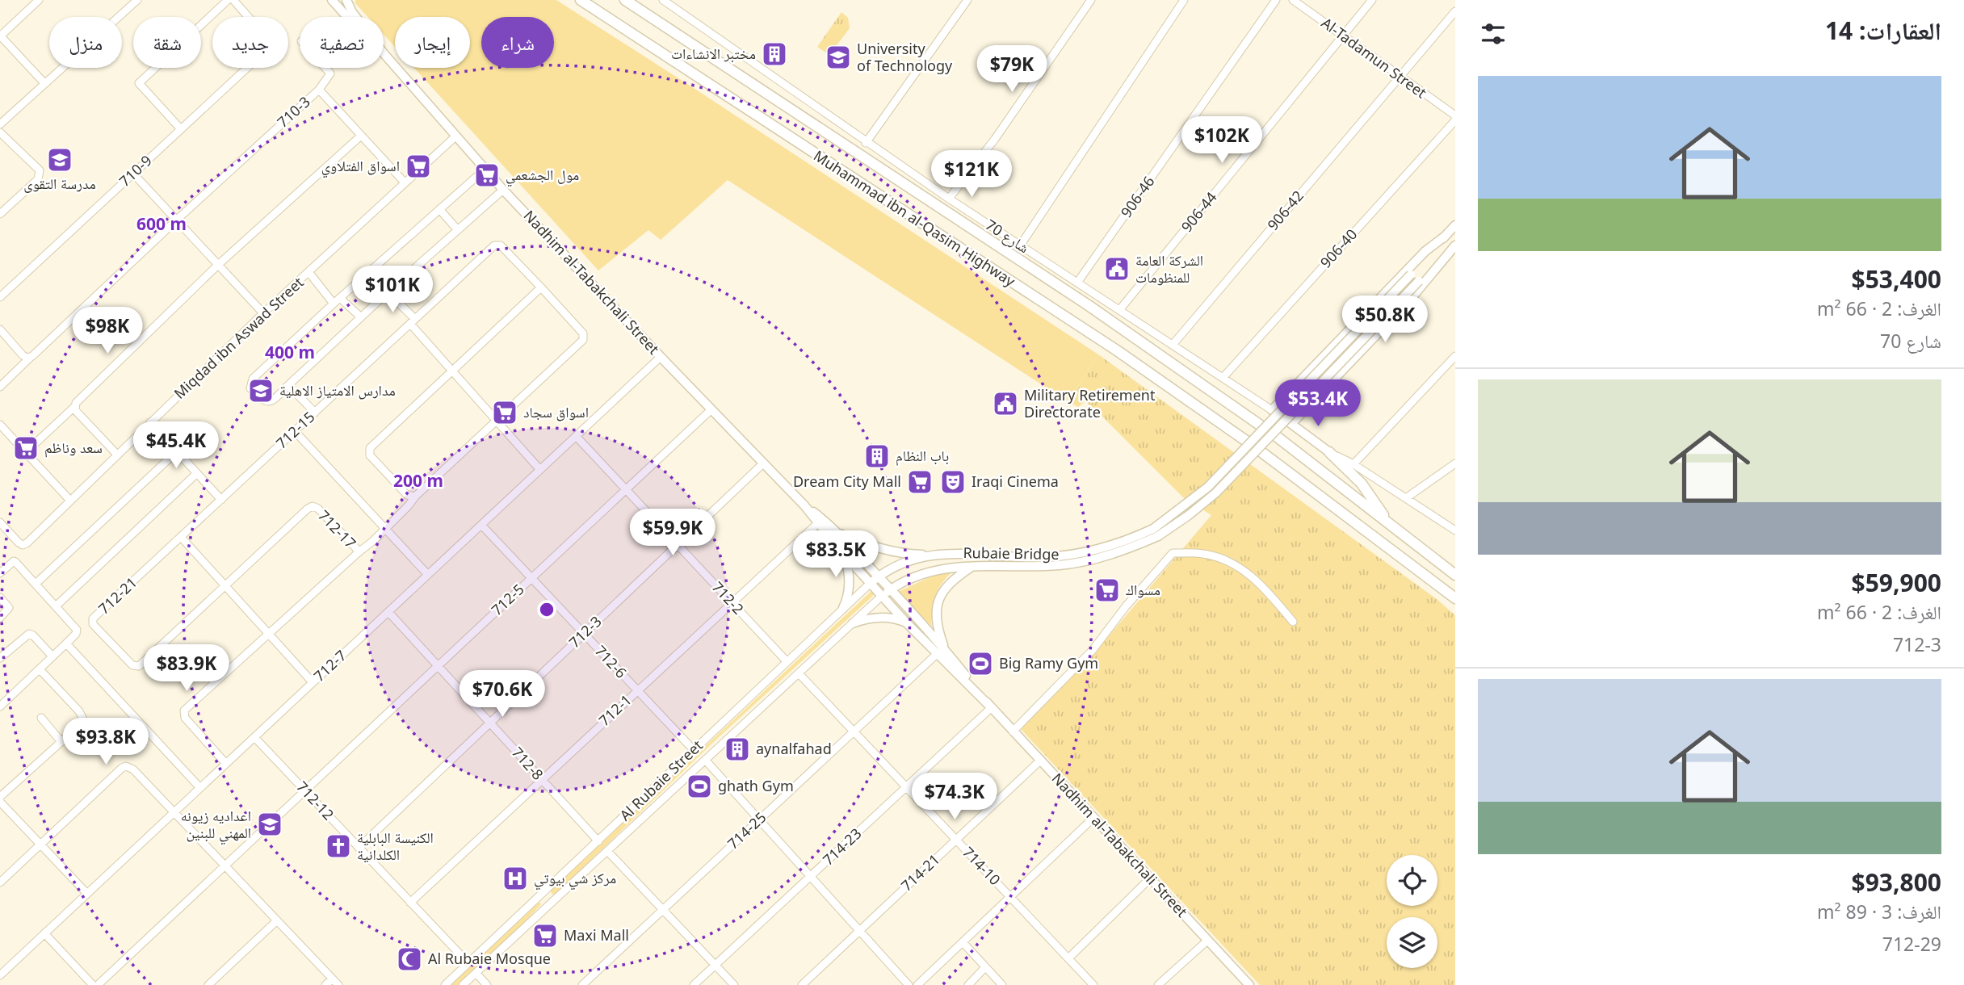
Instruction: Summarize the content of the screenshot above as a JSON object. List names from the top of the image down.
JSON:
{
  "streets": {
    "highway": ["Muhammad ibn al-Qasim Highway"],
    "main road": ["Nadhim al-Tabakchali Street", "Rubaie Bridge", "Al Rubaie Street"],
    "street": [
      "Al-Tadamun Street",
      "710-3",
      "710-9",
      "906-46",
      "906-42",
      "906-44",
      "شارع 70",
      "906-40",
      "Miqdad ibn Aswad Street",
      "712-15",
      "712-17",
      "712-21",
      "712-2",
      "712-5",
      "712-3",
      "712-6",
      "712-7",
      "712-1",
      "712-8",
      "712-12",
      "714-25",
      "714-23",
      "714-10",
      "714-21"
    ]
  },
  "crossings": [
    ["Al-Tadamun Street", "906-42"],
    ["Al-Tadamun Street", "906-44"],
    ["710-3", "Miqdad ibn Aswad Street"],
    ["906-46", "شارع 70"],
    ["906-42", "شارع 70"],
    ["906-44", "شارع 70"],
    ["شارع 70", "906-40"],
    ["Nadhim al-Tabakchali Street", "Miqdad ibn Aswad Street"],
    ["Nadhim al-Tabakchali Street", "Rubaie Bridge"],
    ["Nadhim al-Tabakchali Street", "712-5"],
    ["Nadhim al-Tabakchali Street", "712-3"],
    ["Nadhim al-Tabakchali Street", "712-7"],
    ["Nadhim al-Tabakchali Street", "712-1"],
    ["Nadhim al-Tabakchali Street", "Al Rubaie Street"],
    ["Nadhim al-Tabakchali Street", "714-25"],
    ["Nadhim al-Tabakchali Street", "714-23"],
    ["Nadhim al-Tabakchali Street", "714-21"],
    ["712-15", "712-21"],
    ["712-17", "712-21"],
    ["712-17", "712-7"],
    ["Rubaie Bridge", "Al Rubaie Street"],
    ["712-2", "712-5"],
    ["712-2", "712-3"],
    ["712-2", "712-7"],
    ["712-2", "712-1"],
    ["712-2", "Al Rubaie Street"],
    ["712-5", "712-6"],
    ["712-5", "712-8"],
    ["712-5", "712-12"],
    ["712-3", "712-6"],
    ["712-3", "712-8"],
    ["712-3", "712-12"],
    ["712-6", "712-7"],
    ["712-6", "712-1"],
    ["712-6", "Al Rubaie Street"],
    ["712-7", "712-8"],
    ["712-7", "712-12"],
    ["712-1", "712-8"],
    ["712-1", "712-12"],
    ["712-8", "Al Rubaie Street"],
    ["Al Rubaie Street", "712-12"],
    ["Al Rubaie Street", "714-10"],
    ["714-25", "714-10"],
    ["714-23", "714-10"],
    ["714-10", "714-21"]
  ],
  "places": {
    "building": ["مختبر الانشاءات", "باب النظام", "aynalfahad"],
    "school or university": [
      "University of Technology",
      "مدرسة التقوى",
      "مدارس الامتياز الاهلية",
      "اعداديه زيونه المهني للبنين"
    ],
    "supermarket": [
      "اسواق الفتلاوي",
      "مول الجشعمي",
      "اسواق سجاد",
      "سعد وناظم",
      "Dream City Mall",
      "مسواك",
      "Maxi Mall"
    ],
    "public building": ["الشركة العامة للمنظومات", "Military Retirement Directorate"],
    "theatre": ["Iraqi Cinema"],
    "sports": ["Big Ramy Gym", "ghath Gym"],
    "church": ["الكنيسة البابلية الكلدانية"],
    "hospital": ["مركز شي بيوتي"],
    "mosque": ["Al Rubaie Mosque"]
  },
  "page": {
    "heading": "العقارات: 14",
    "chip": [
      "شراء",
      "إيجار",
      "تصفية",
      "جديد",
      "شقة",
      "منزل"
    ],
    "price": [
      "$79K",
      "$102K",
      "$121K",
      "$101K",
      "$50.8K",
      "$98K",
      "$53.4K",
      "$45.4K",
      "$59.9K",
      "$83.5K",
      "$83.9K",
      "$70.6K",
      "$93.8K",
      "$74.3K"
    ],
    "list": [
      {
        "name": "$53,400",
        "note": "الغرف: 2 · 66 m² · شارع 70"
      },
      {
        "name": "$59,900",
        "note": "الغرف: 2 · 66 m² · 712-3"
      },
      {
        "name": "$93,800",
        "note": "الغرف: 3 · 89 m² · 712-29"
      }
    ]
  },
  "rings": ["600 m", "400 m", "200 m"]
}
